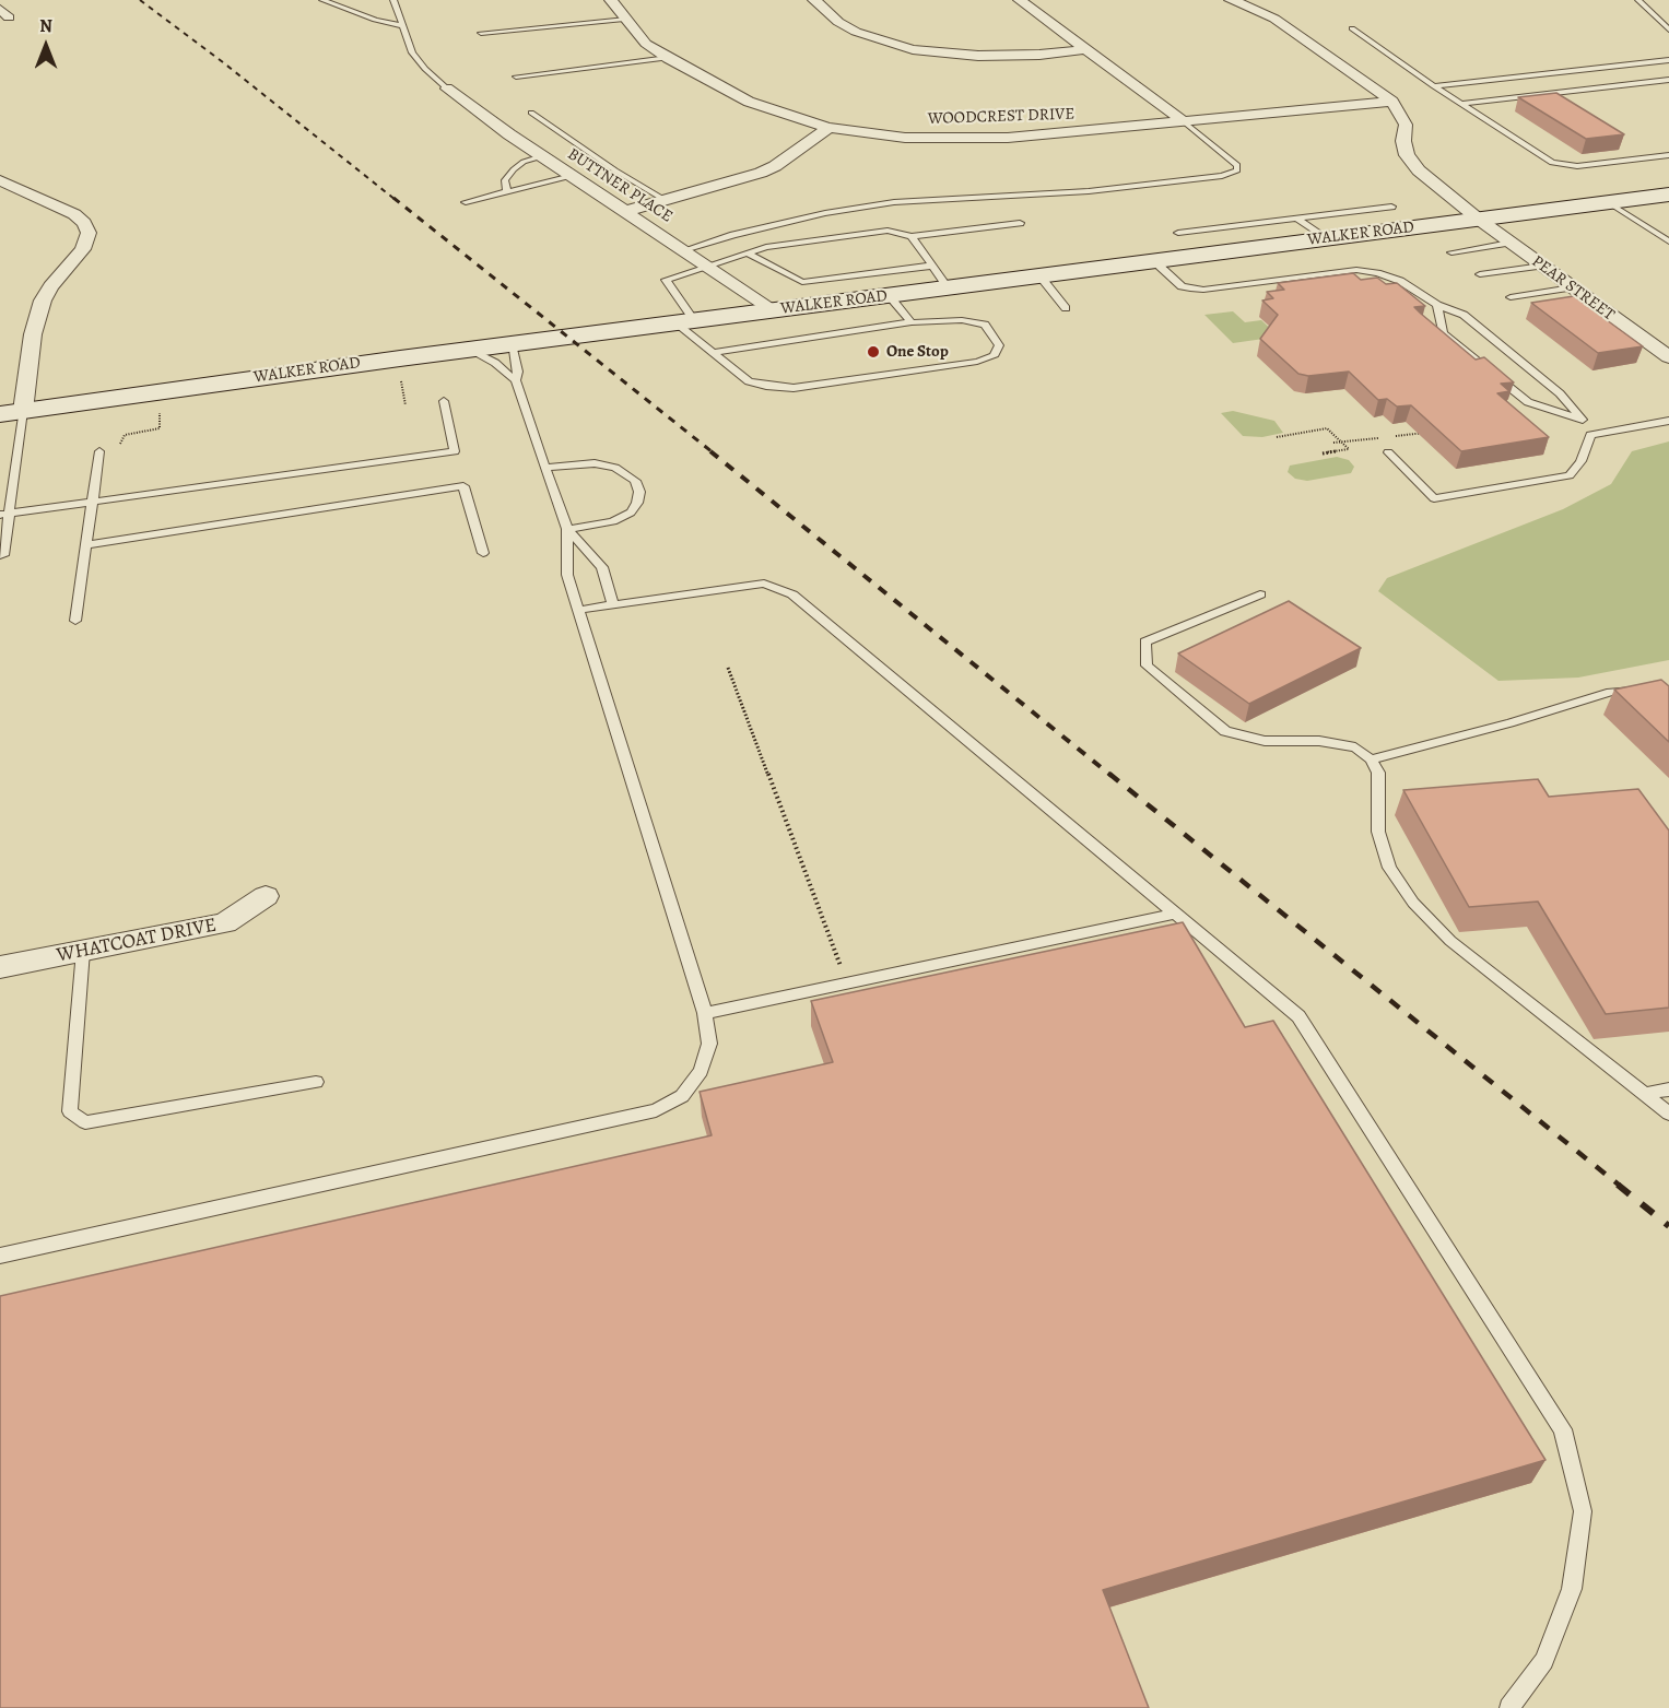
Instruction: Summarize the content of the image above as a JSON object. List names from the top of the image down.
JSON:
{
  "streets": {
    "street": [
      "WOODCREST DRIVE",
      "BUTTNER PLACE",
      "WALKER ROAD",
      "PEAR STREET",
      "WHATCOAT DRIVE"
    ]
  },
  "crossings": [
    ["WOODCREST DRIVE", "PEAR STREET"],
    ["BUTTNER PLACE", "WALKER ROAD"],
    ["WALKER ROAD", "PEAR STREET"]
  ],
  "places": ["One Stop"],
  "north": "top"
}
